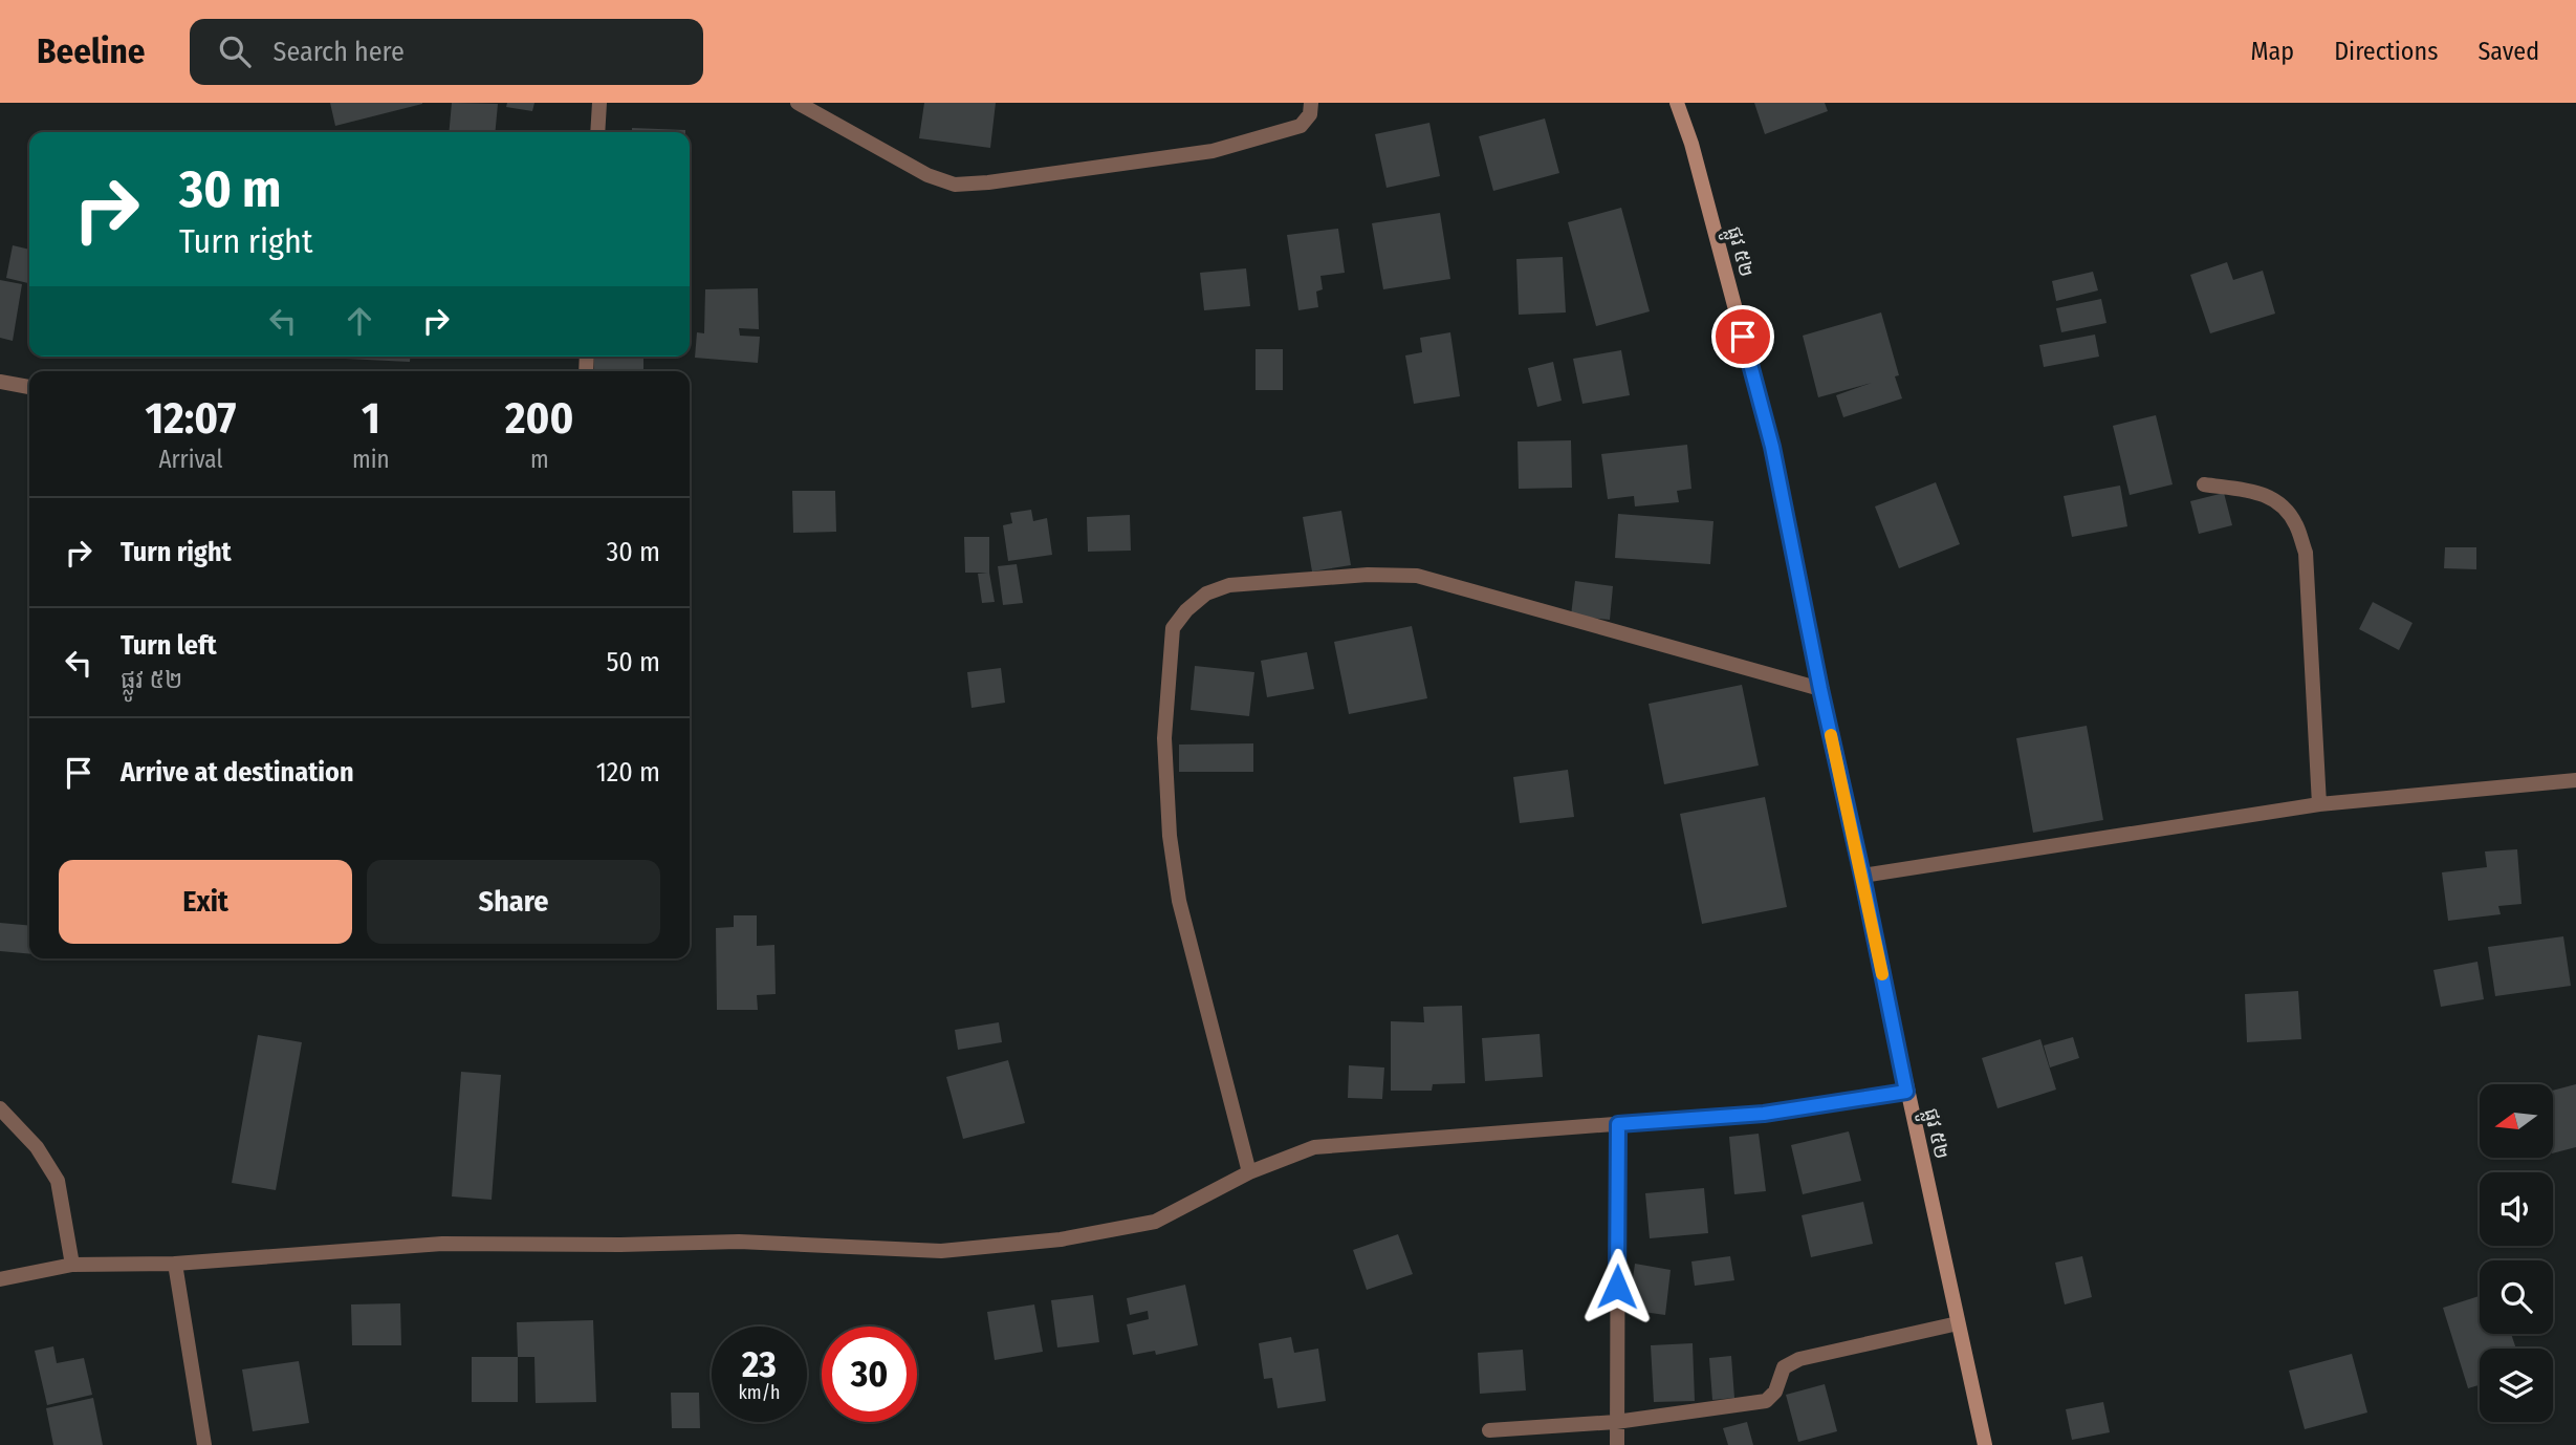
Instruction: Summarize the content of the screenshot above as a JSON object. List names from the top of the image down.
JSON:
{
  "streets": {
    "street": ["ផ្លូវ ៥២"]
  },
  "north": "left",
  "page": {
    "header": "Beeline",
    "search": "Search here",
    "nav": ["Map", "Directions", "Saved"],
    "turn": ["30 m", "Turn right"],
    "eta": [
      "12:07",
      "Arrival",
      "1",
      "min",
      "200",
      "m"
    ],
    "list": [
      {
        "name": "Turn right",
        "value": "30 m"
      },
      {
        "name": "Turn left",
        "note": "ផ្លូវ ៥២",
        "value": "50 m"
      },
      {
        "name": "Arrive at destination",
        "value": "120 m"
      }
    ],
    "buttons": ["Exit", "Share"],
    "speed": "23 km/h",
    "limit": "30"
  }
}
